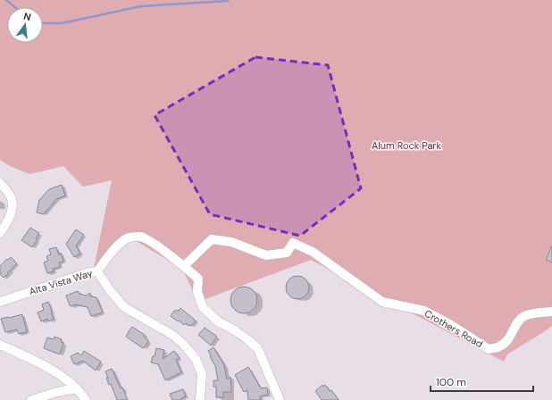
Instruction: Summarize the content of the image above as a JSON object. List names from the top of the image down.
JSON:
{
  "streets": {
    "street": ["Alta Vista Way", "Crothers Road"]
  },
  "crossings": [
    ["Alta Vista Way", "Crothers Road"]
  ],
  "parks": ["Alum Rock Park"],
  "scale_bar": "100 m",
  "north": "top"
}
